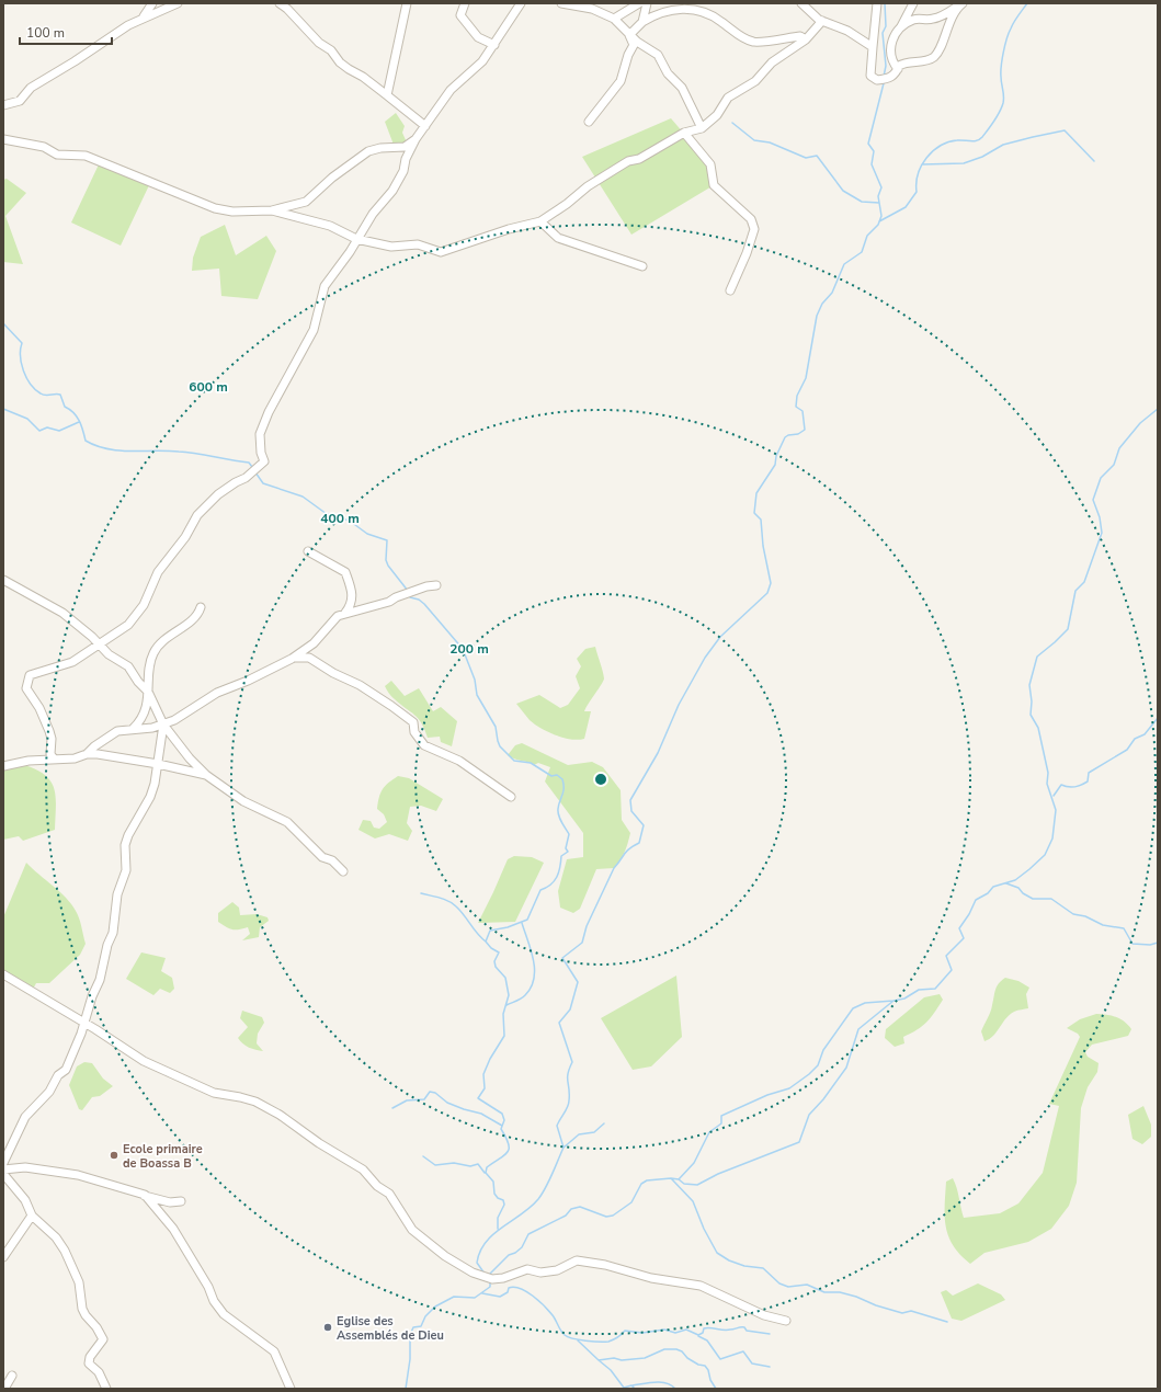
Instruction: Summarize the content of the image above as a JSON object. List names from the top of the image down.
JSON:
{
  "places": ["Ecole primaire de Boassa B", "Eglise des Assemblés de Dieu"],
  "scale_bar": "100 m",
  "rings": ["600 m", "400 m", "200 m"]
}
